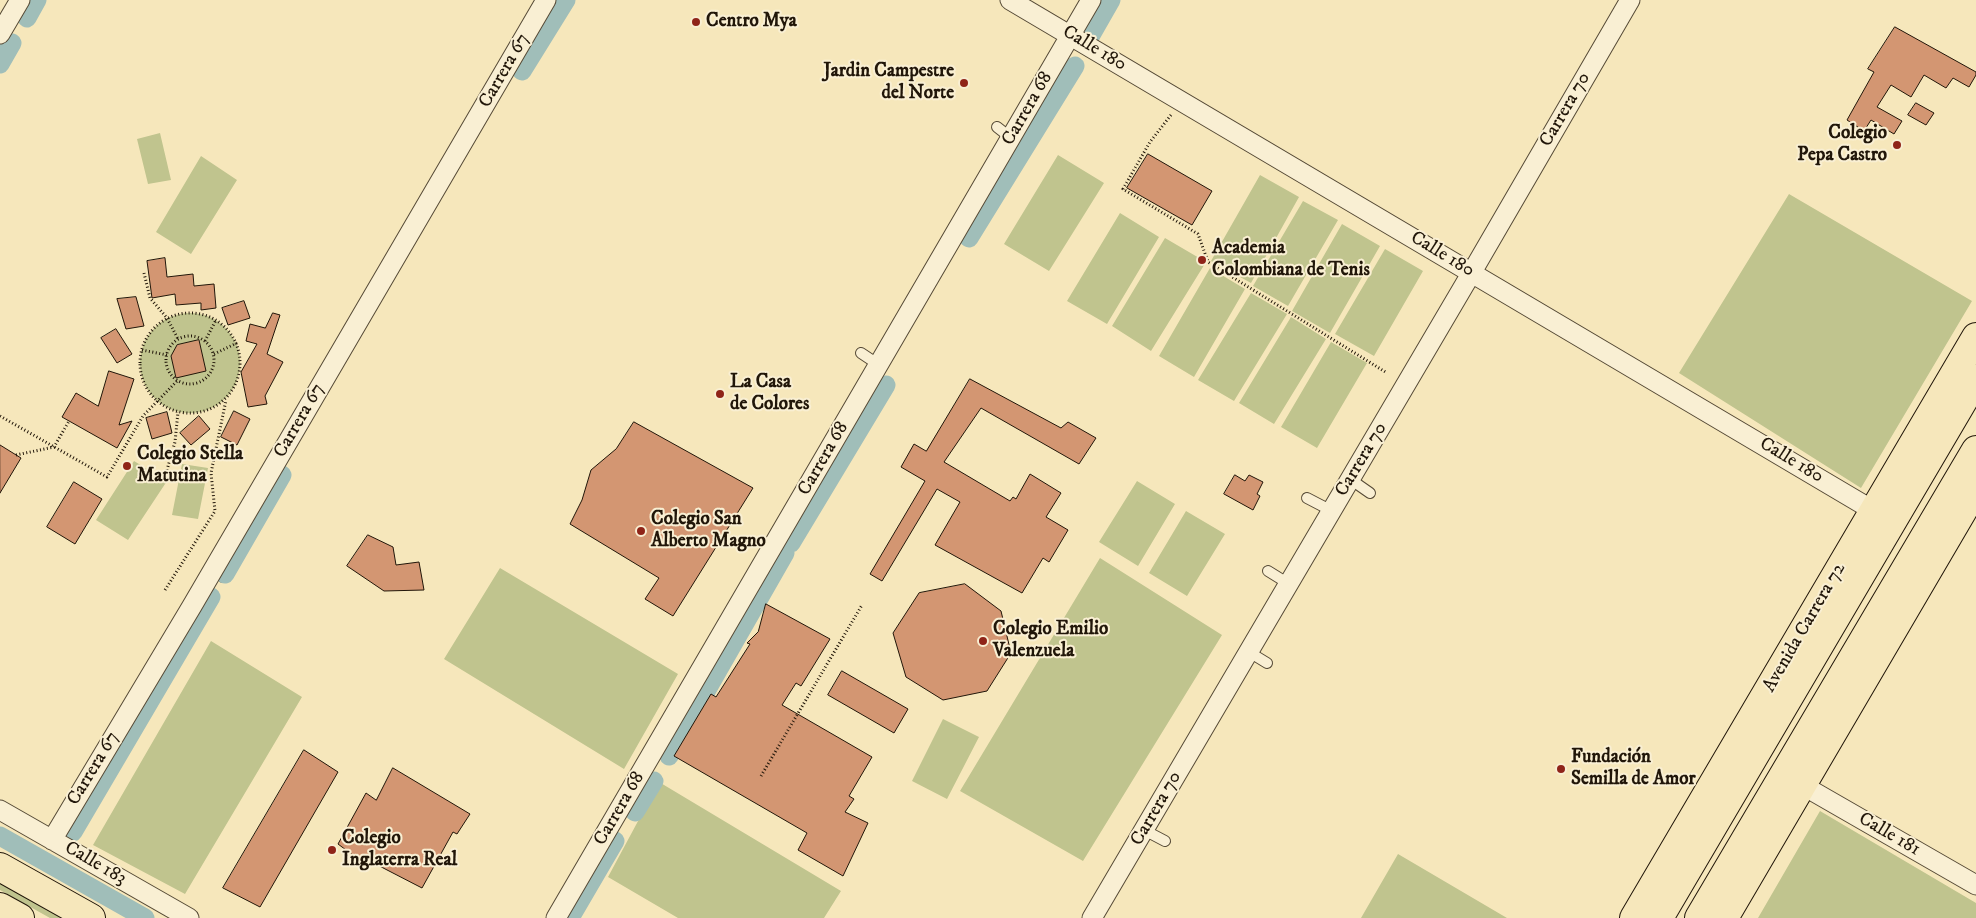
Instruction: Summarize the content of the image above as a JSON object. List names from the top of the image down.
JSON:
{
  "streets": {
    "main road": ["Avenida Carrera 72"],
    "street": [
      "Calle 180",
      "Carrera 67",
      "Carrera 68",
      "Carrera 70",
      "Calle 181",
      "Calle 183"
    ]
  },
  "crossings": [
    ["Calle 180", "Carrera 68"],
    ["Calle 180", "Carrera 70"],
    ["Calle 180", "Avenida Carrera 72"],
    ["Carrera 67", "Calle 183"]
  ],
  "places": [
    "Centro Mya",
    "Jardin Campestre del Norte",
    "Colegio Pepa Castro",
    "Academia Colombiana de Tenis",
    "La Casa de Colores",
    "Colegio Stella Matutina",
    "Colegio San Alberto Magno",
    "Colegio Emilio Valenzuela",
    "Fundación Semilla de Amor",
    "Colegio Inglaterra Real"
  ]
}
